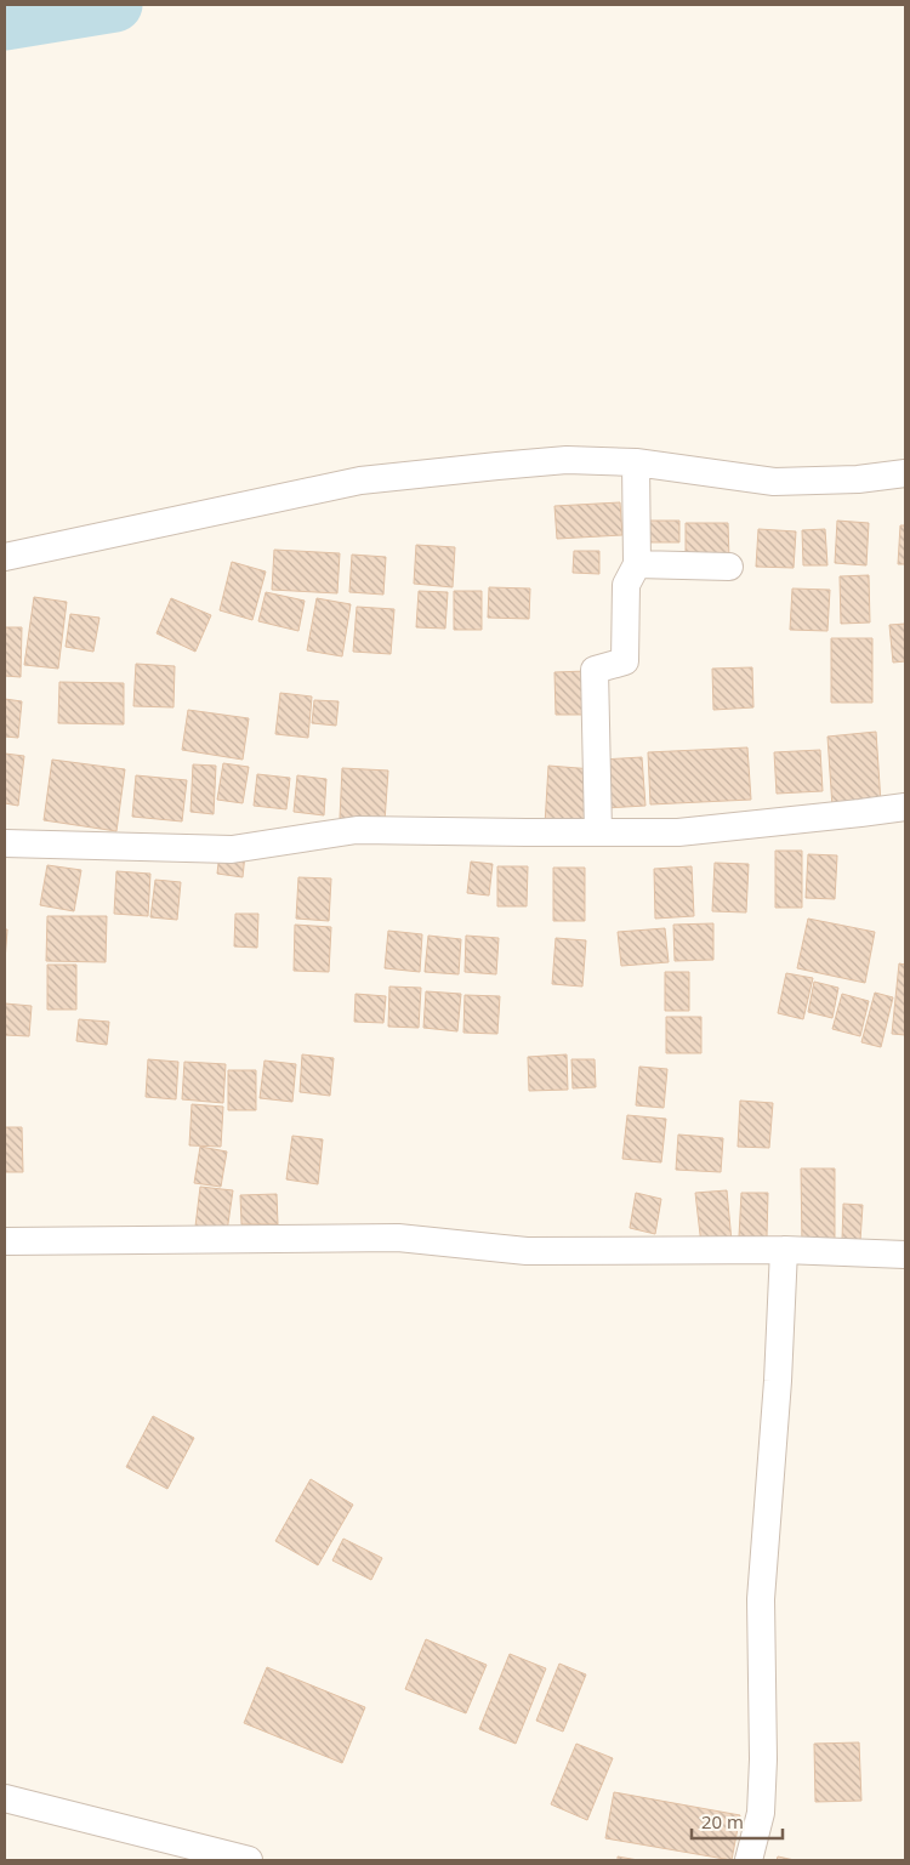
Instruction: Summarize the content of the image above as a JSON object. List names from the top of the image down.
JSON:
{
  "scale_bar": "20 m"
}
